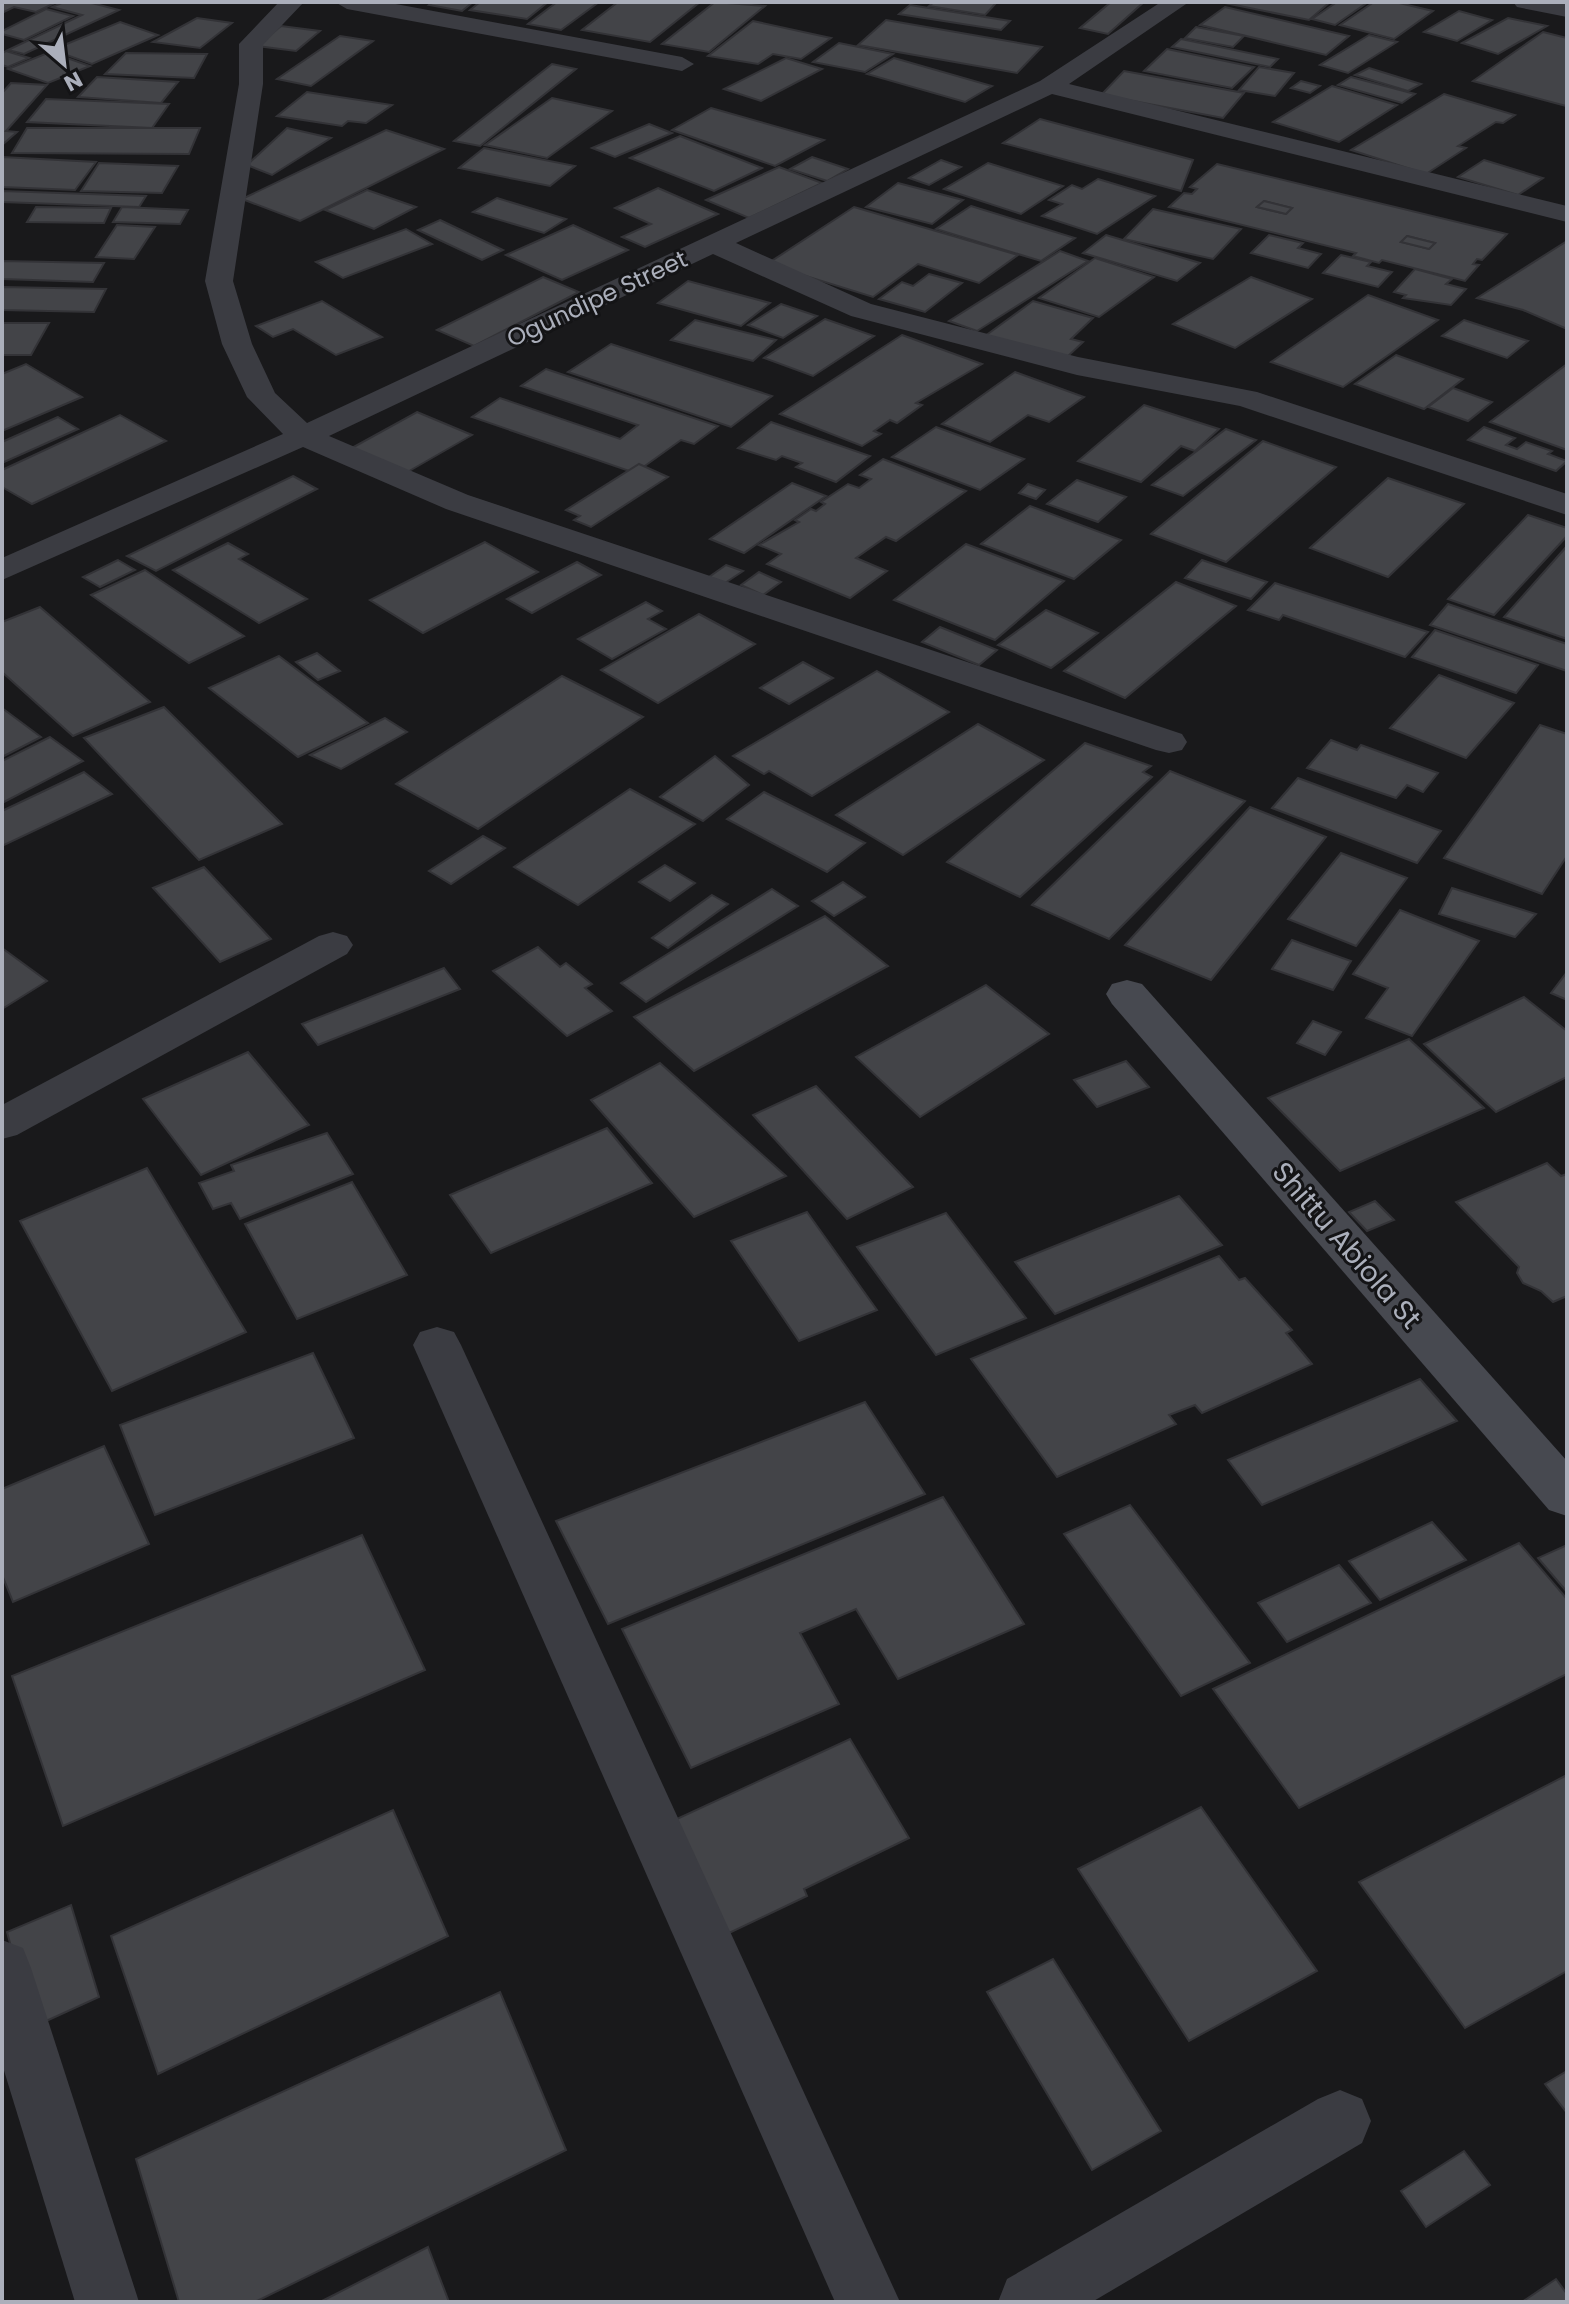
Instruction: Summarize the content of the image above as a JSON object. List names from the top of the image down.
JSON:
{
  "streets": {
    "street": ["Ogundipe Street", "Shittu Abiola St"]
  },
  "north": "bottom right"
}
